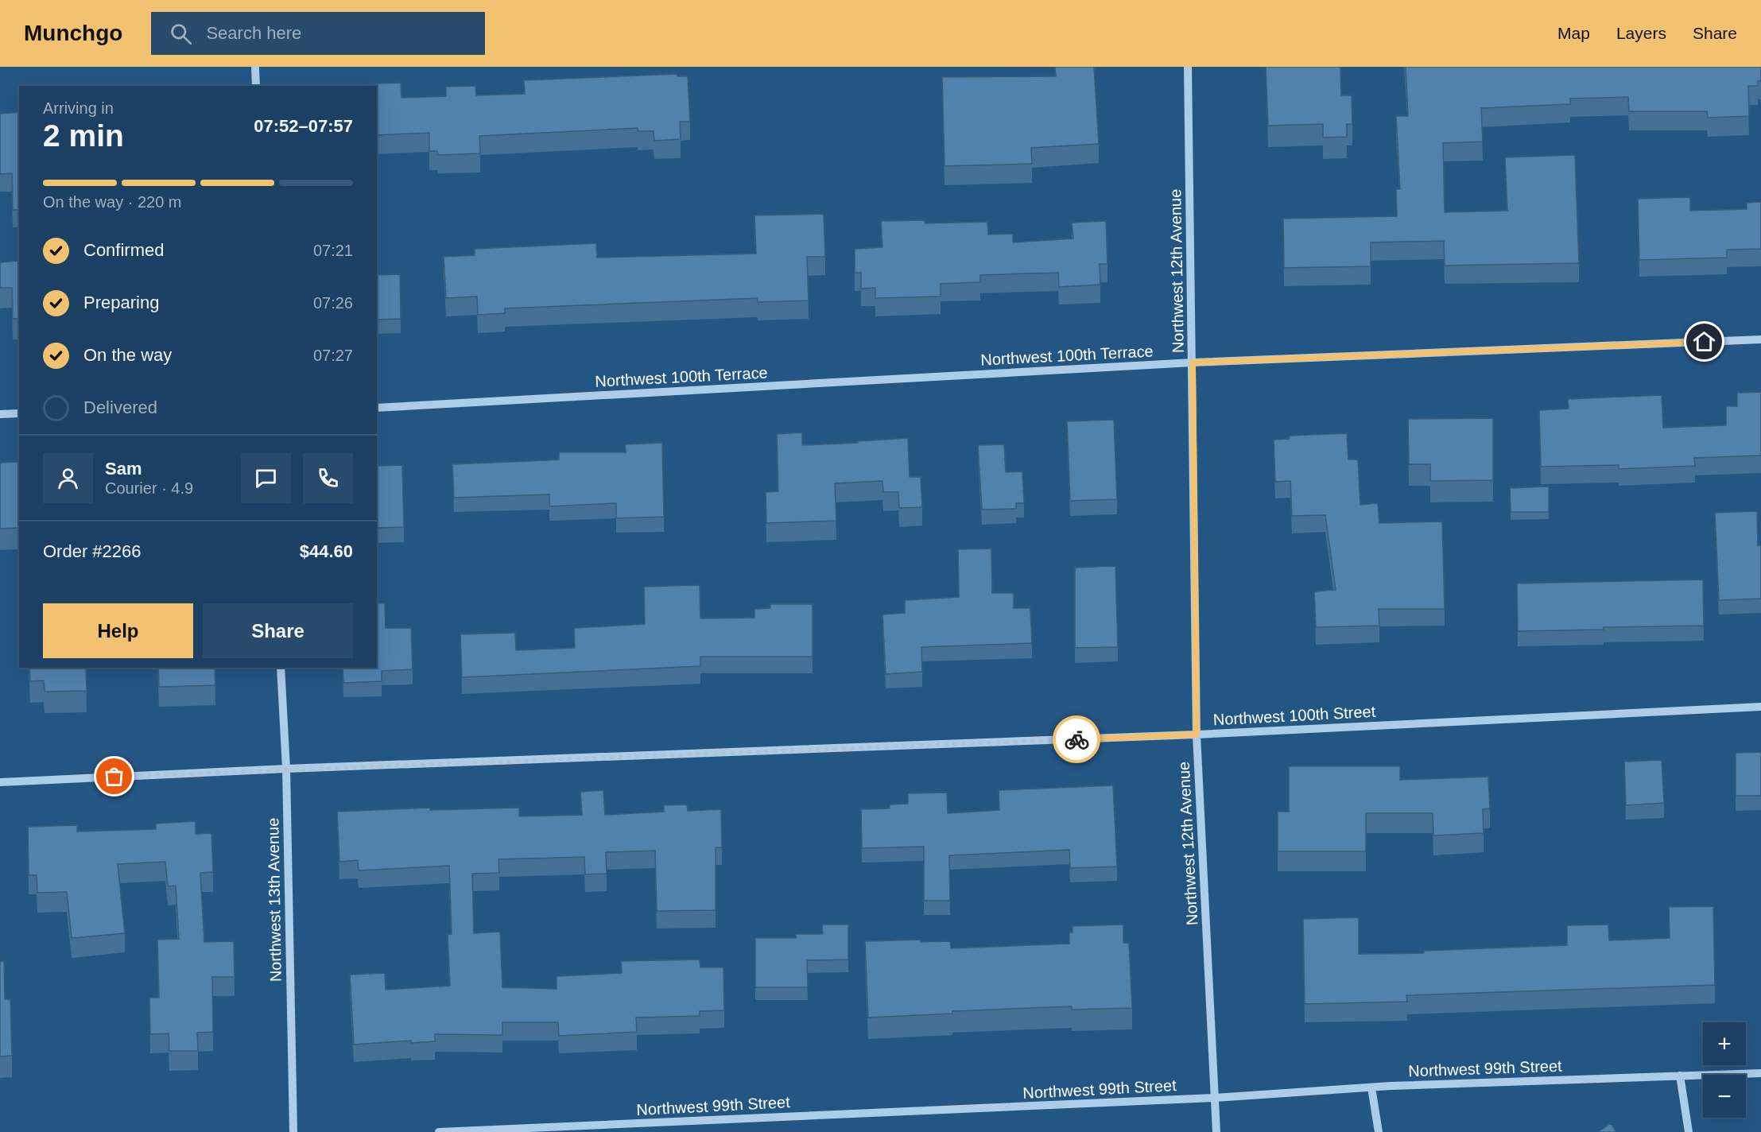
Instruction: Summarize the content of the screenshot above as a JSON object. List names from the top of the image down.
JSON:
{
  "streets": {
    "street": [
      "Northwest 12th Avenue",
      "Northwest 100th Terrace",
      "Northwest 100th Street",
      "Northwest 13th Avenue",
      "Northwest 99th Street"
    ]
  },
  "crossings": [
    ["Northwest 12th Avenue", "Northwest 100th Terrace"],
    ["Northwest 12th Avenue", "Northwest 100th Street"],
    ["Northwest 12th Avenue", "Northwest 99th Street"],
    ["Northwest 100th Street", "Northwest 13th Avenue"]
  ],
  "page": {
    "header": "Munchgo",
    "search": "Search here",
    "nav": ["Map", "Layers", "Share"],
    "heading": ["2 min", "Arriving in", "07:52–07:57"],
    "panel": [
      "Sam",
      "Courier · 4.9",
      "Order #2266",
      "$44.60"
    ],
    "bar": "On the way · 220 m",
    "list": [
      ["Confirmed", "07:21"],
      ["Preparing", "07:26"],
      ["On the way", "07:27"],
      "Delivered"
    ],
    "buttons": ["Help", "Share"],
    "map_buttons": ["+", "−"]
  }
}
